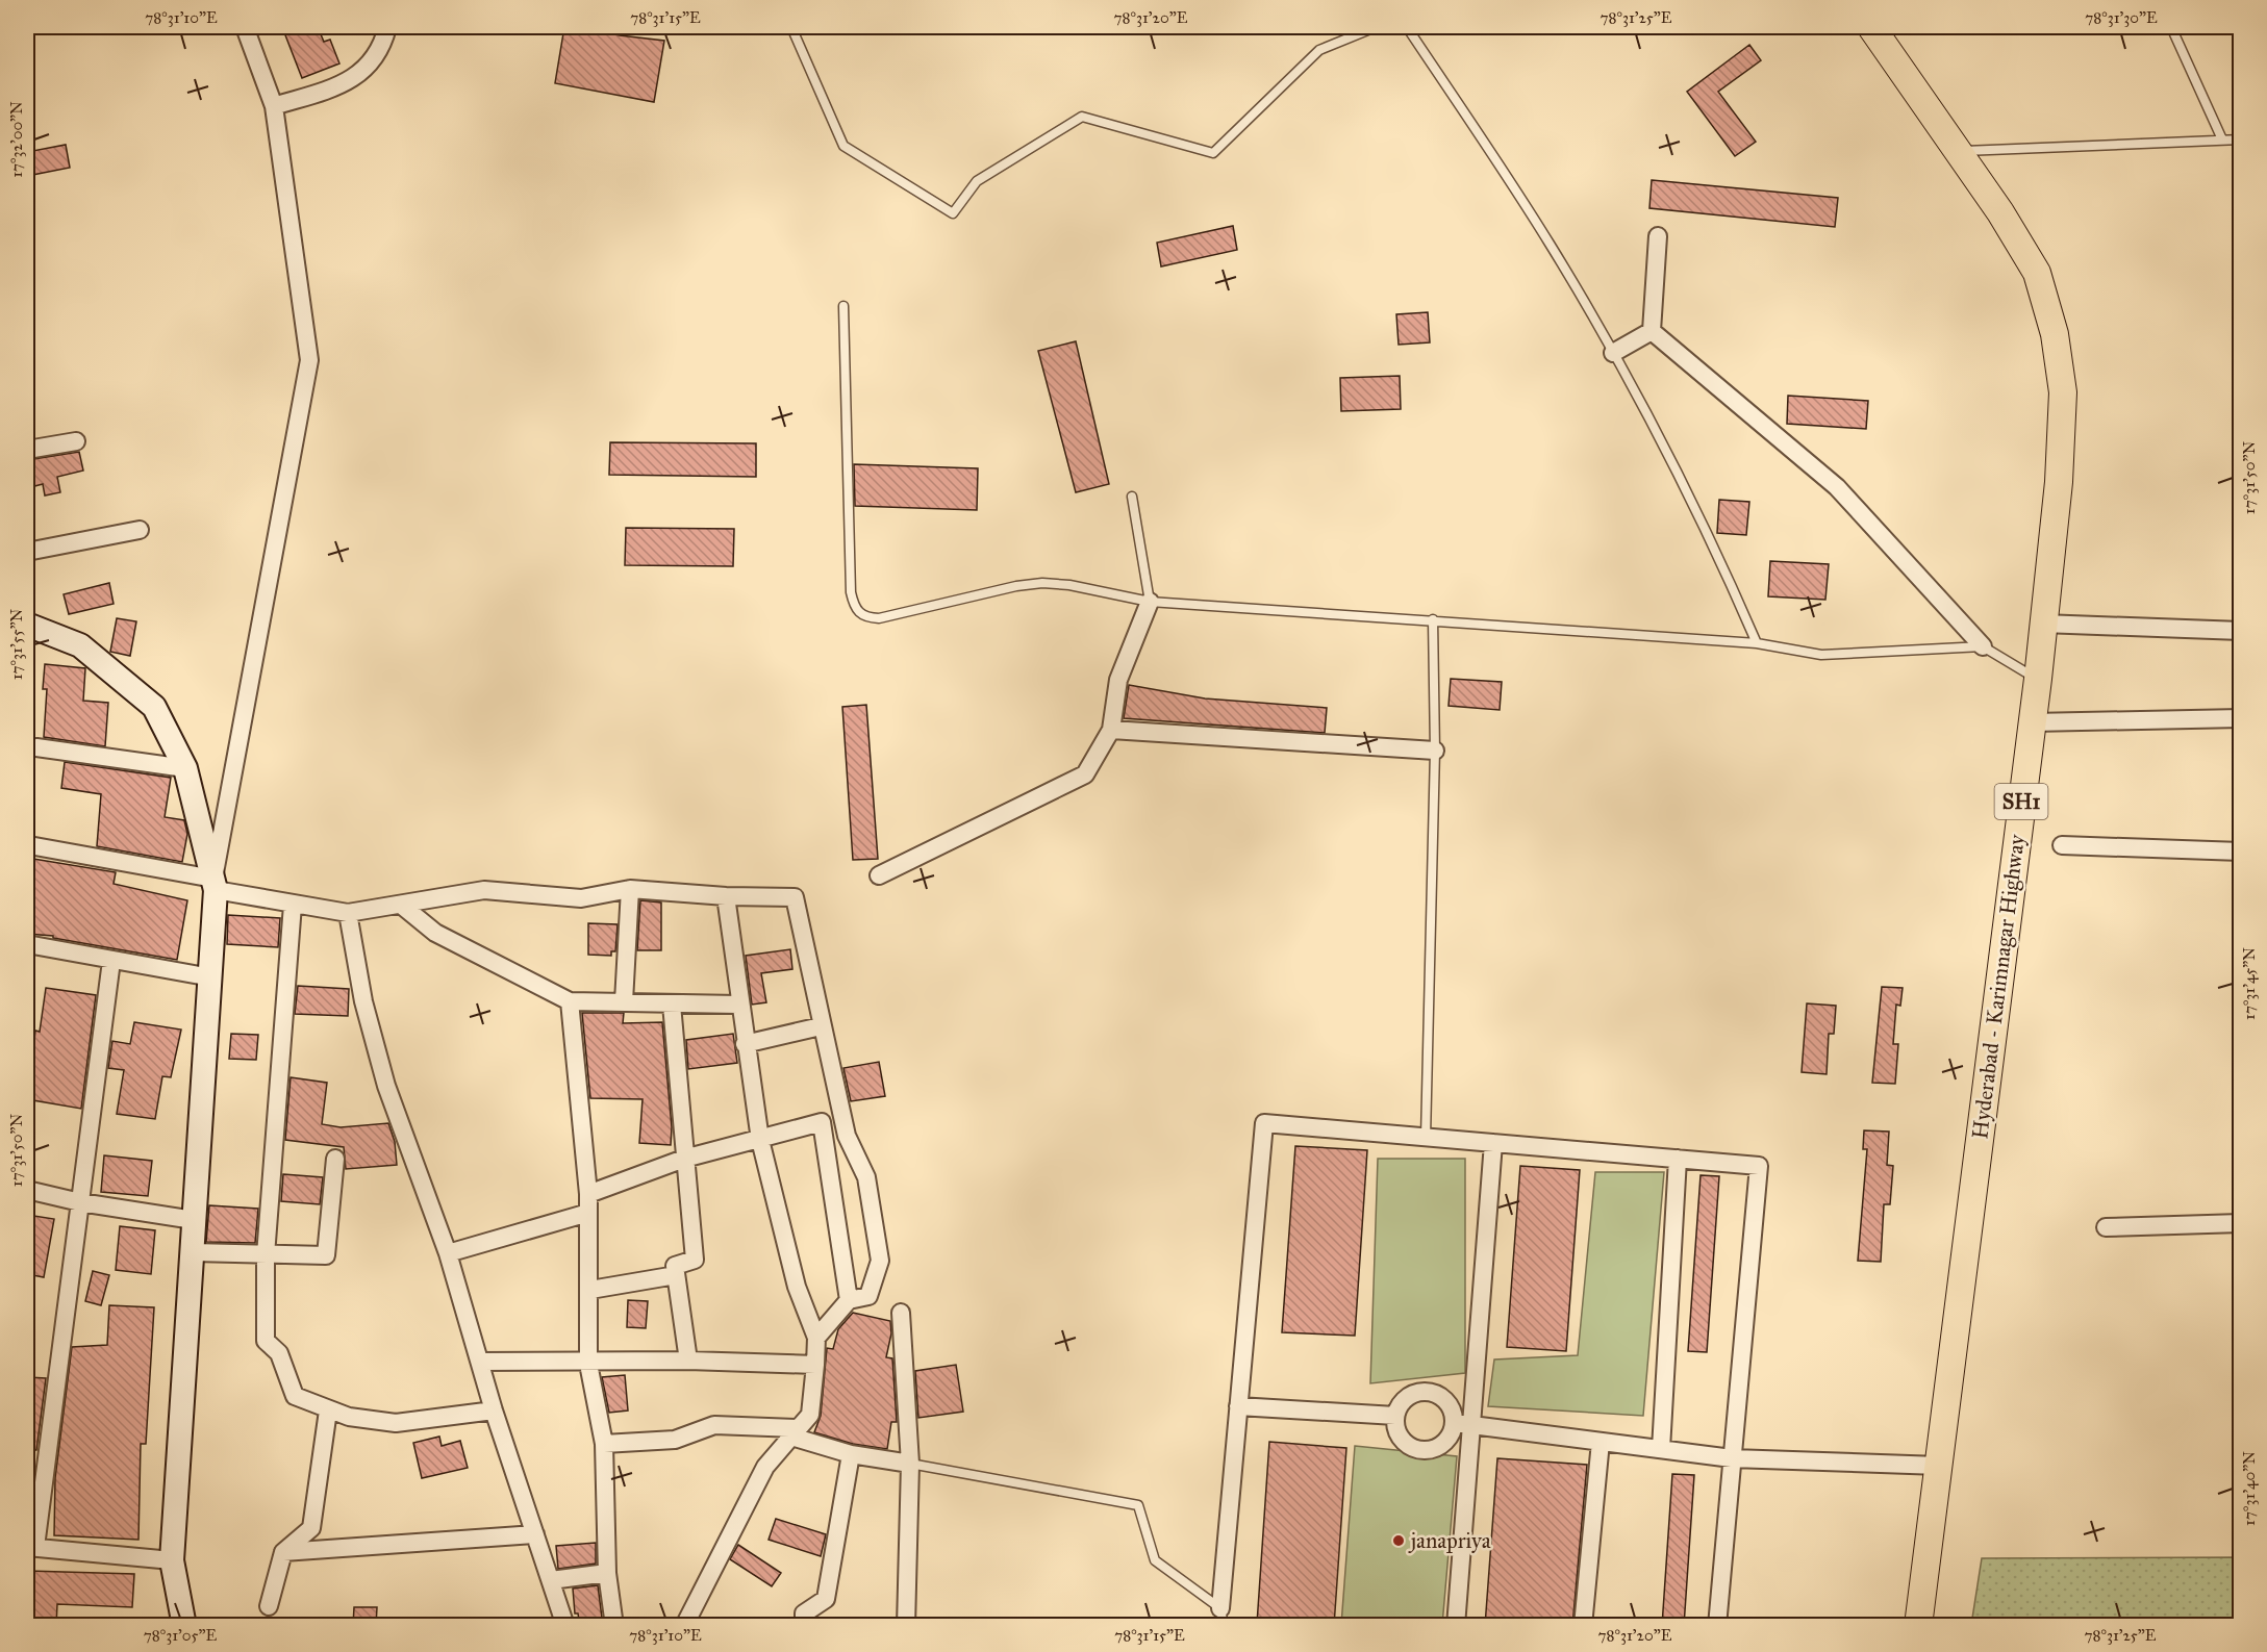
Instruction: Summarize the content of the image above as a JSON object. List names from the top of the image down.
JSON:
{
  "streets": {
    "main road": ["SH1", "Hyderabad - Karimnagar Highway"]
  },
  "places": ["janapriya"],
  "coordinates": [
    "78°31'10\"E",
    "78°31'15\"E",
    "78°31'20\"E",
    "78°31'25\"E",
    "78°31'30\"E",
    "17°32'00\"N",
    "17°31'50\"N",
    "17°31'55\"N",
    "17°31'45\"N",
    "17°31'40\"N",
    "78°31'05\"E"
  ]
}
